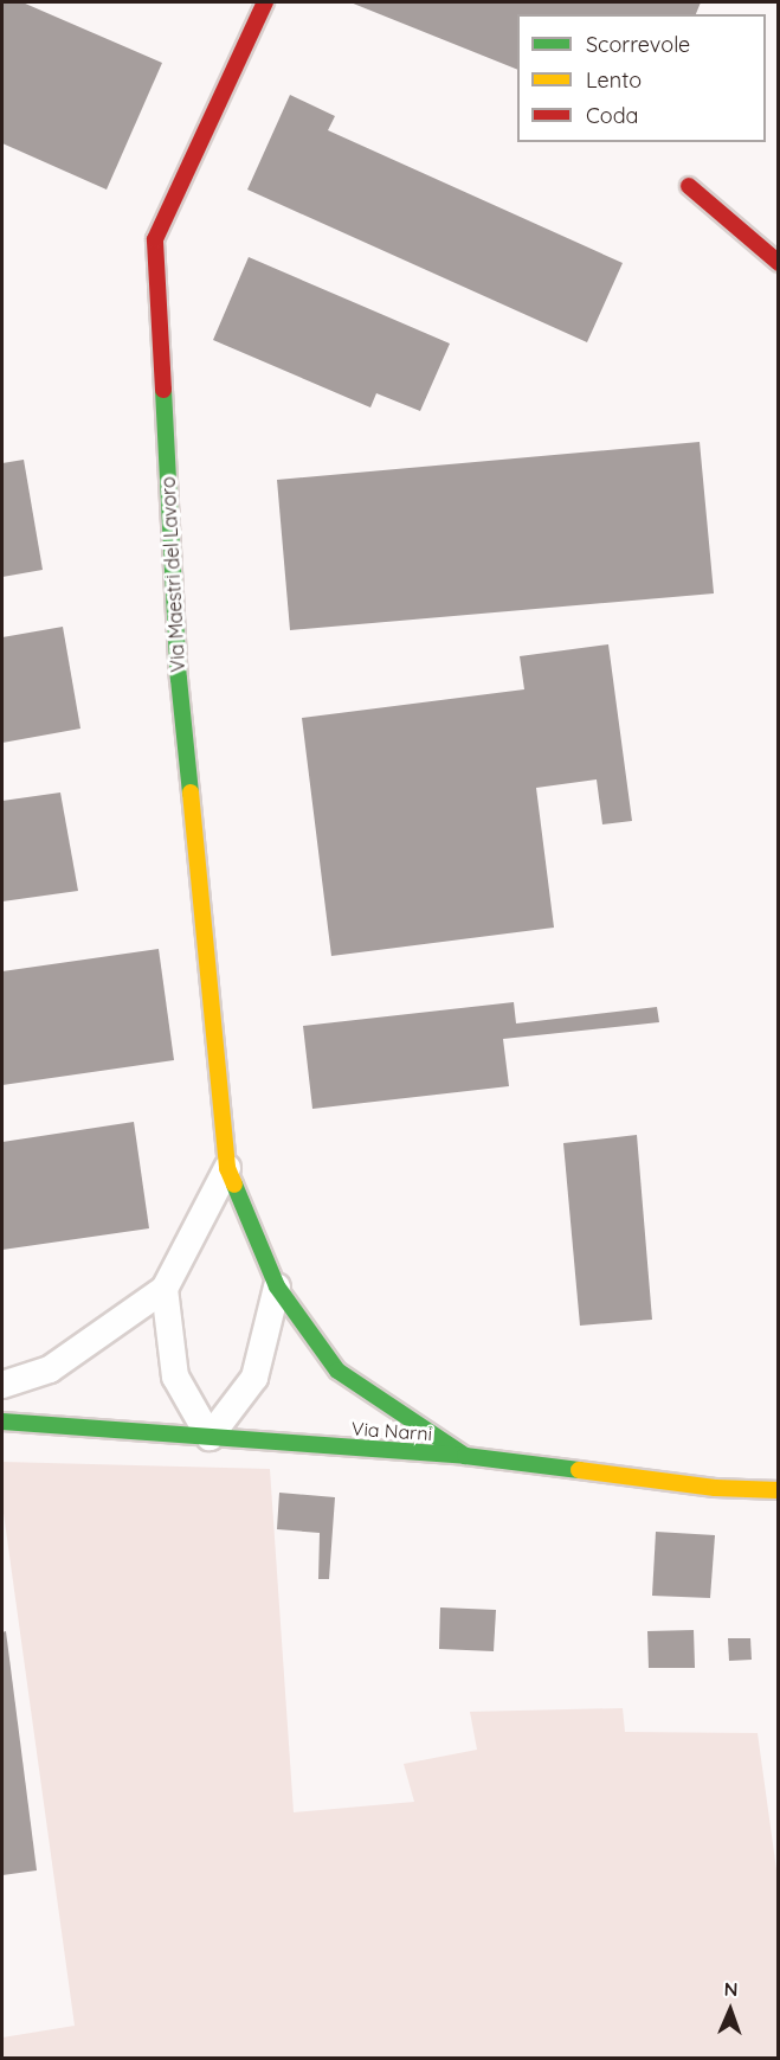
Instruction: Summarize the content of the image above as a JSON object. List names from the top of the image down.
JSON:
{
  "streets": {
    "street": ["Via Maestri del Lavoro", "Via Narni"]
  },
  "crossings": [
    ["Via Maestri del Lavoro", "Via Narni"]
  ],
  "legend": ["Scorrevole", "Lento", "Coda"],
  "north": "top"
}
